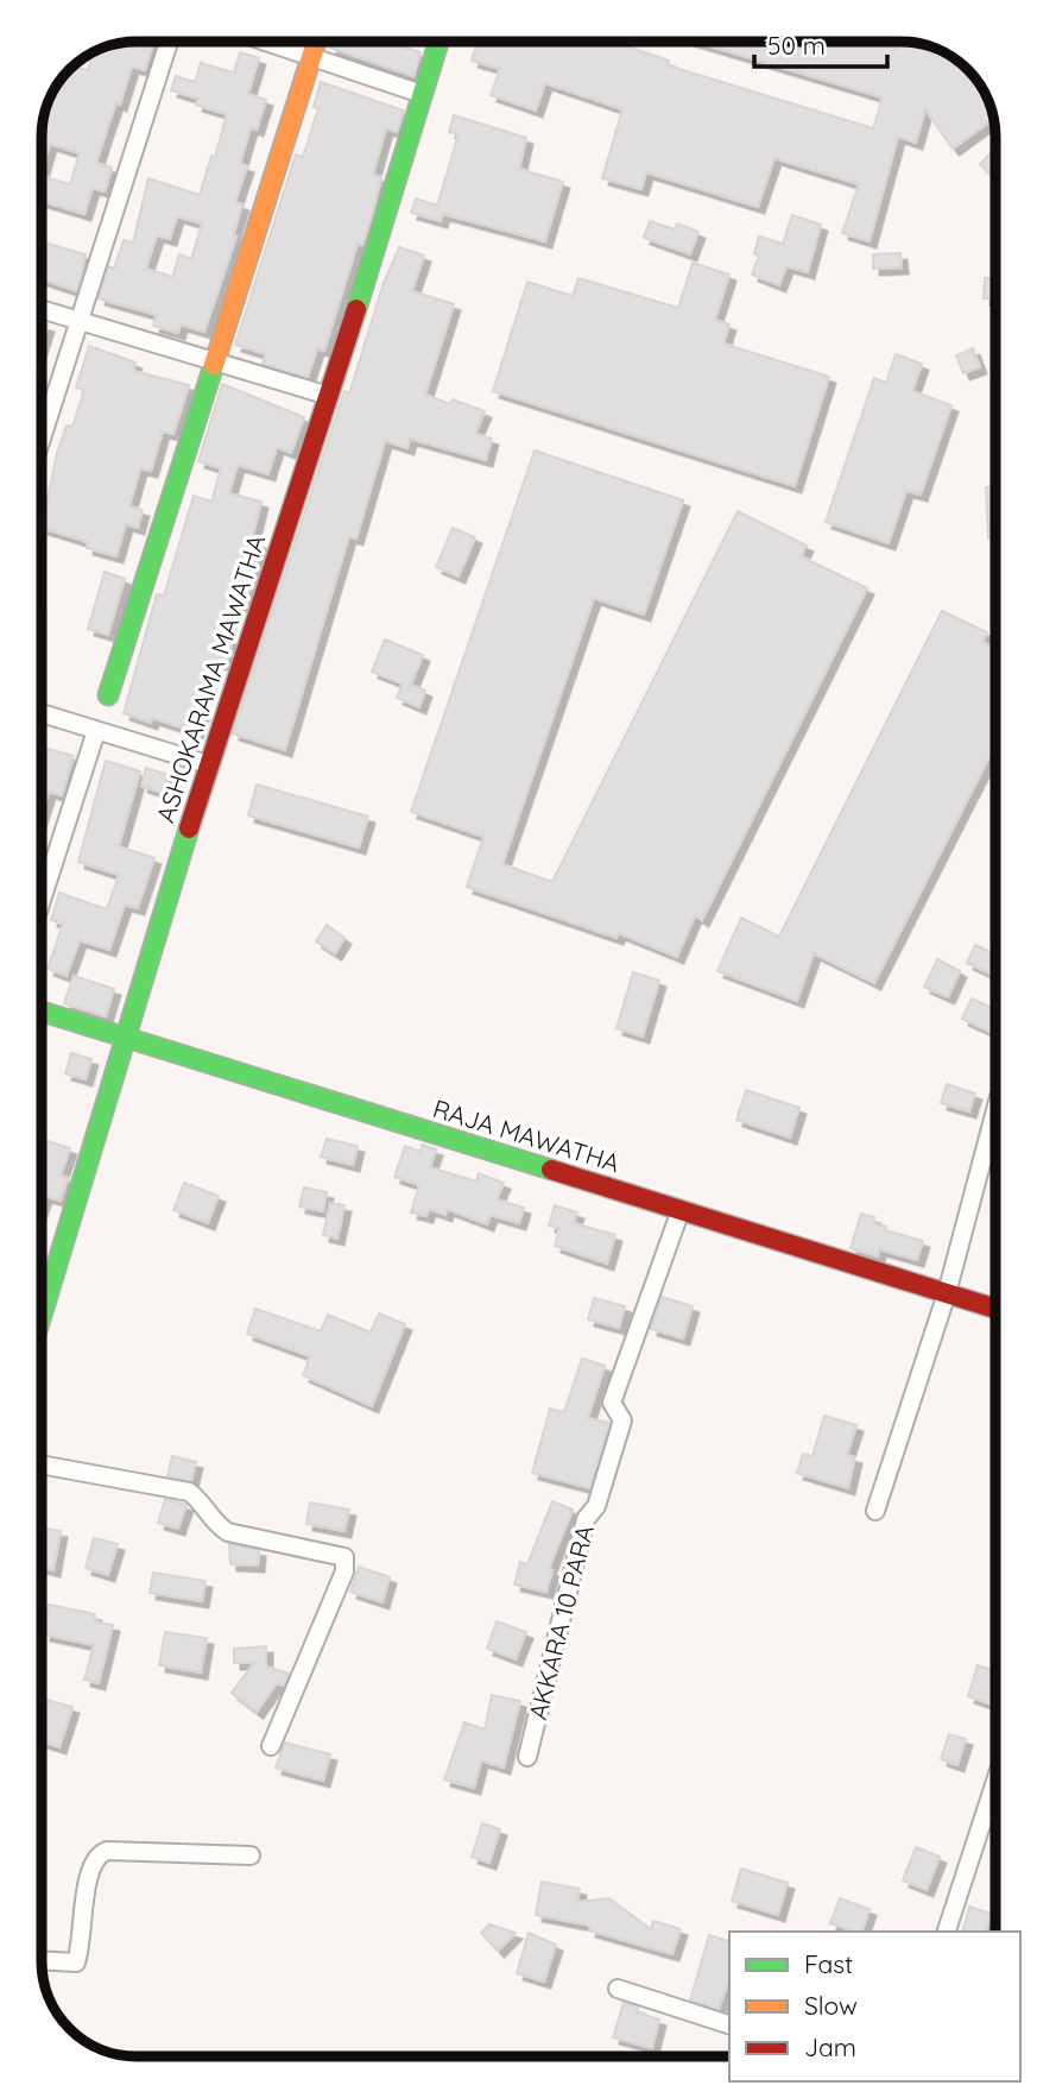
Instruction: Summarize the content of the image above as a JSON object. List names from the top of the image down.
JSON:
{
  "streets": {
    "street": ["ASHOKARAMA MAWATHA", "RAJA MAWATHA", "AKKARA 10 PARA"]
  },
  "crossings": [
    ["ASHOKARAMA MAWATHA", "RAJA MAWATHA"],
    ["RAJA MAWATHA", "AKKARA 10 PARA"]
  ],
  "legend": ["Fast", "Slow", "Jam"],
  "scale_bar": "50 m"
}
